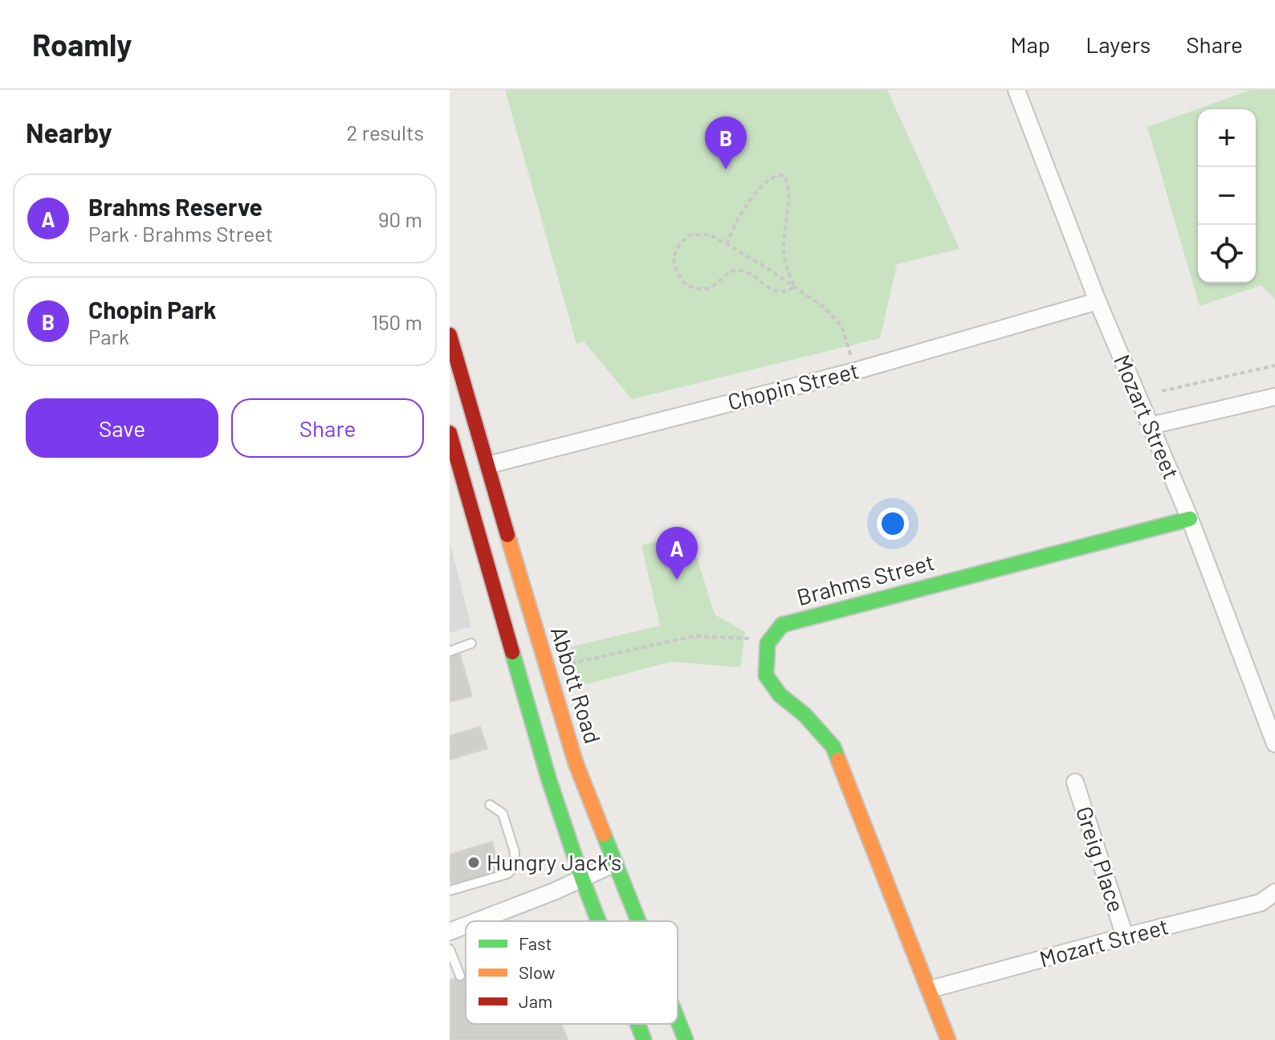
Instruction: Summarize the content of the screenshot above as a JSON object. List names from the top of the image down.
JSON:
{
  "streets": {
    "main road": ["Brahms Street", "Abbott Road"],
    "street": ["Chopin Street", "Mozart Street", "Greig Place"]
  },
  "crossings": [
    ["Chopin Street", "Mozart Street"],
    ["Chopin Street", "Abbott Road"],
    ["Mozart Street", "Brahms Street"],
    ["Mozart Street", "Greig Place"]
  ],
  "places": ["Hungry Jack's"],
  "legend": ["Fast", "Slow", "Jam"],
  "page": {
    "header": "Roamly",
    "nav": ["Map", "Layers", "Share"],
    "heading": ["Nearby", "2 results"],
    "map_buttons": ["+", "−"],
    "pins": ["B", "A"],
    "list": [
      {
        "mark": "A",
        "name": "Brahms Reserve",
        "note": "Park · Brahms Street",
        "value": "90 m"
      },
      {
        "mark": "B",
        "name": "Chopin Park",
        "note": "Park",
        "value": "150 m"
      }
    ],
    "buttons": ["Save", "Share"]
  }
}
